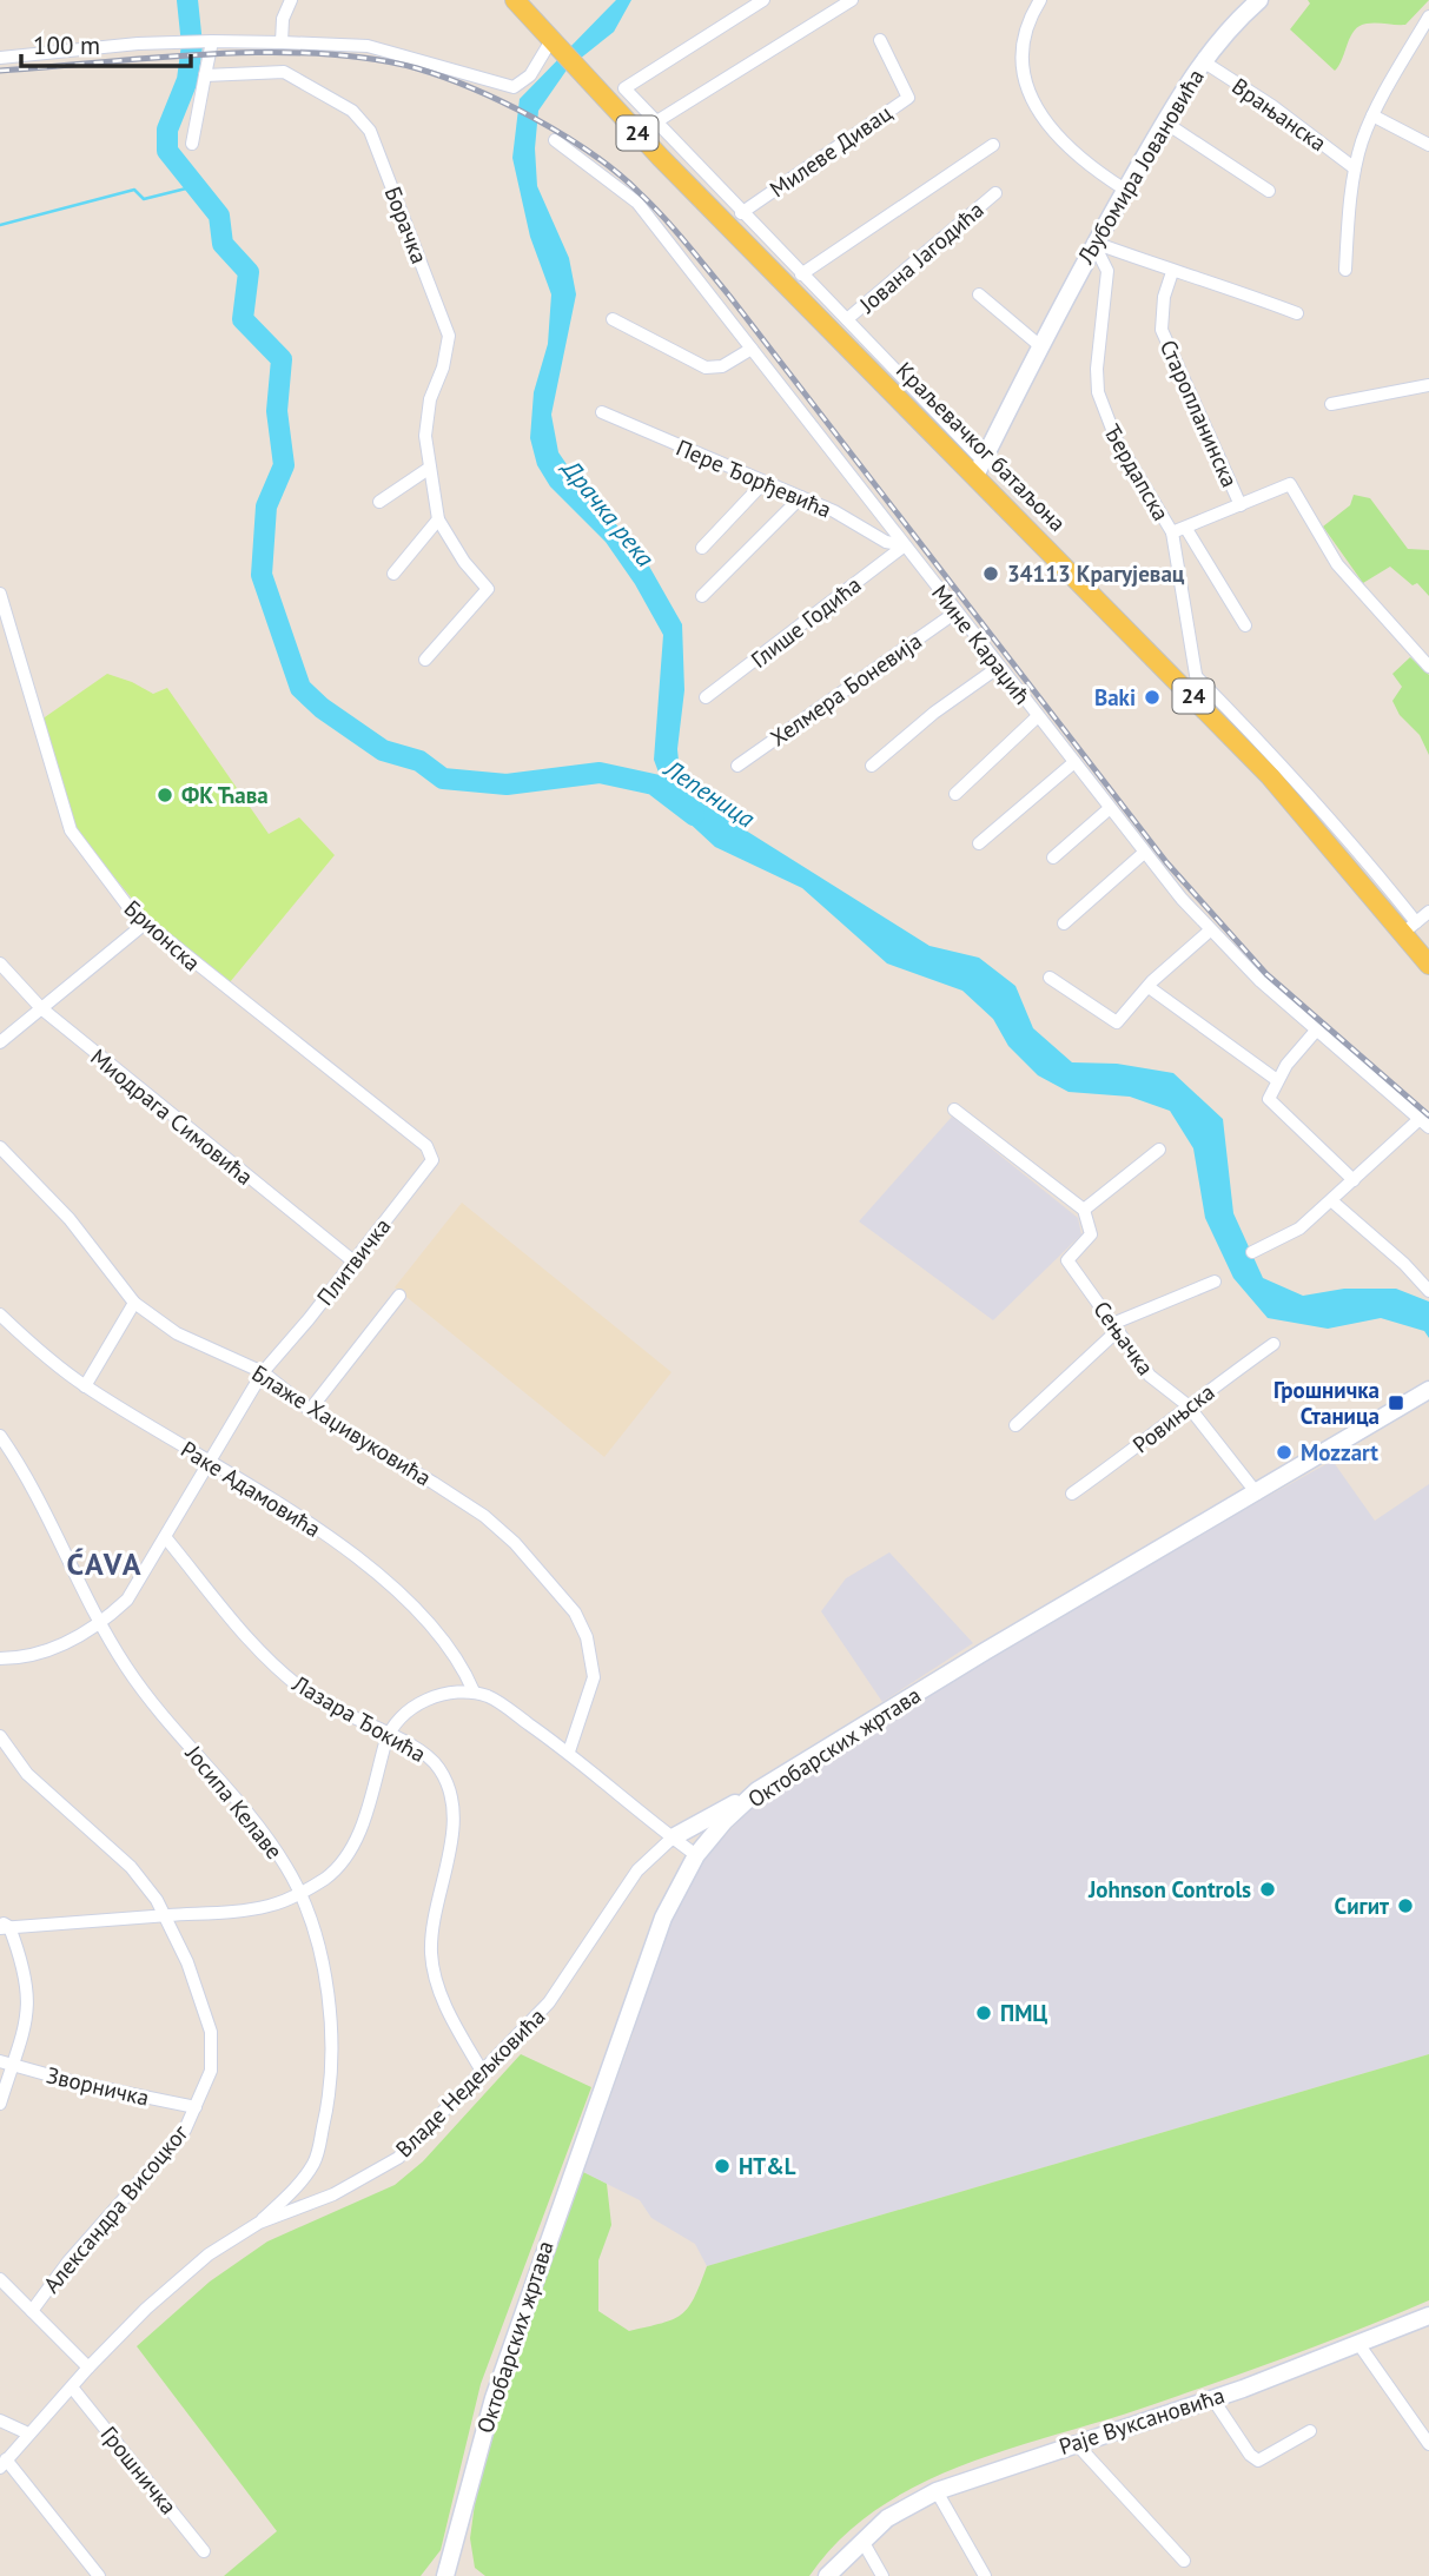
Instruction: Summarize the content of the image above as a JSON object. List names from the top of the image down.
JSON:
{
  "streets": {
    "main road": ["24", "Краљевачког батаљона"],
    "street": [
      "Врањанска",
      "Милеве Дивац",
      "Љубомира Јовановића",
      "Борачка",
      "Јована Јагодића",
      "Старопланинска",
      "Ђердапска",
      "Пере Ђорђевића",
      "Глише Годића",
      "Мине Караџић",
      "Хелмера Боневија",
      "Брионска",
      "Миодрага Симовића",
      "Плитвичка",
      "Сењачка",
      "Ровињска",
      "Блаже Хаџивуковића",
      "Раке Адамовића",
      "Лазара Ђокића",
      "Октобарских жртава",
      "Јосипа Келаве",
      "Владе Недељковића",
      "Зворничка",
      "Александра Висоцког",
      "Раје Вуксановића",
      "Грошничка"
    ]
  },
  "crossings": [
    ["Врањанска", "Љубомира Јовановића"],
    ["24", "Краљевачког батаљона"],
    ["Љубомира Јовановића", "Краљевачког батаљона"],
    ["Љубомира Јовановића", "Ђердапска"],
    ["Краљевачког батаљона", "Ђердапска"],
    ["Пере Ђорђевића", "Глише Годића"],
    ["Пере Ђорђевића", "Мине Караџић"],
    ["Глише Годића", "Мине Караџић"],
    ["Мине Караџић", "Хелмера Боневија"],
    ["Брионска", "Плитвичка"],
    ["Миодрага Симовића", "Плитвичка"],
    ["Плитвичка", "Блаже Хаџивуковића"],
    ["Плитвичка", "Раке Адамовића"],
    ["Плитвичка", "Лазара Ђокића"],
    ["Плитвичка", "Јосипа Келаве"],
    ["Сењачка", "Ровињска"],
    ["Сењачка", "Октобарских жртава"],
    ["Лазара Ђокића", "Владе Недељковића"],
    ["Јосипа Келаве", "Владе Недељковића"],
    ["Владе Недељковића", "Грошничка"],
    ["Зворничка", "Александра Висоцког"]
  ],
  "districts": ["ĆAVA"],
  "water": ["Драчка река", "Лепеница"],
  "places": {
    "other": [
      "34113 Крагујевац",
      "Baki",
      "ФК Ћава",
      "Mozzart",
      "Johnson Controls",
      "Сигит",
      "ПМЦ",
      "HT&L"
    ],
    "transit": ["Грошничка Станица"]
  },
  "scale_bar": "100 m"
}
